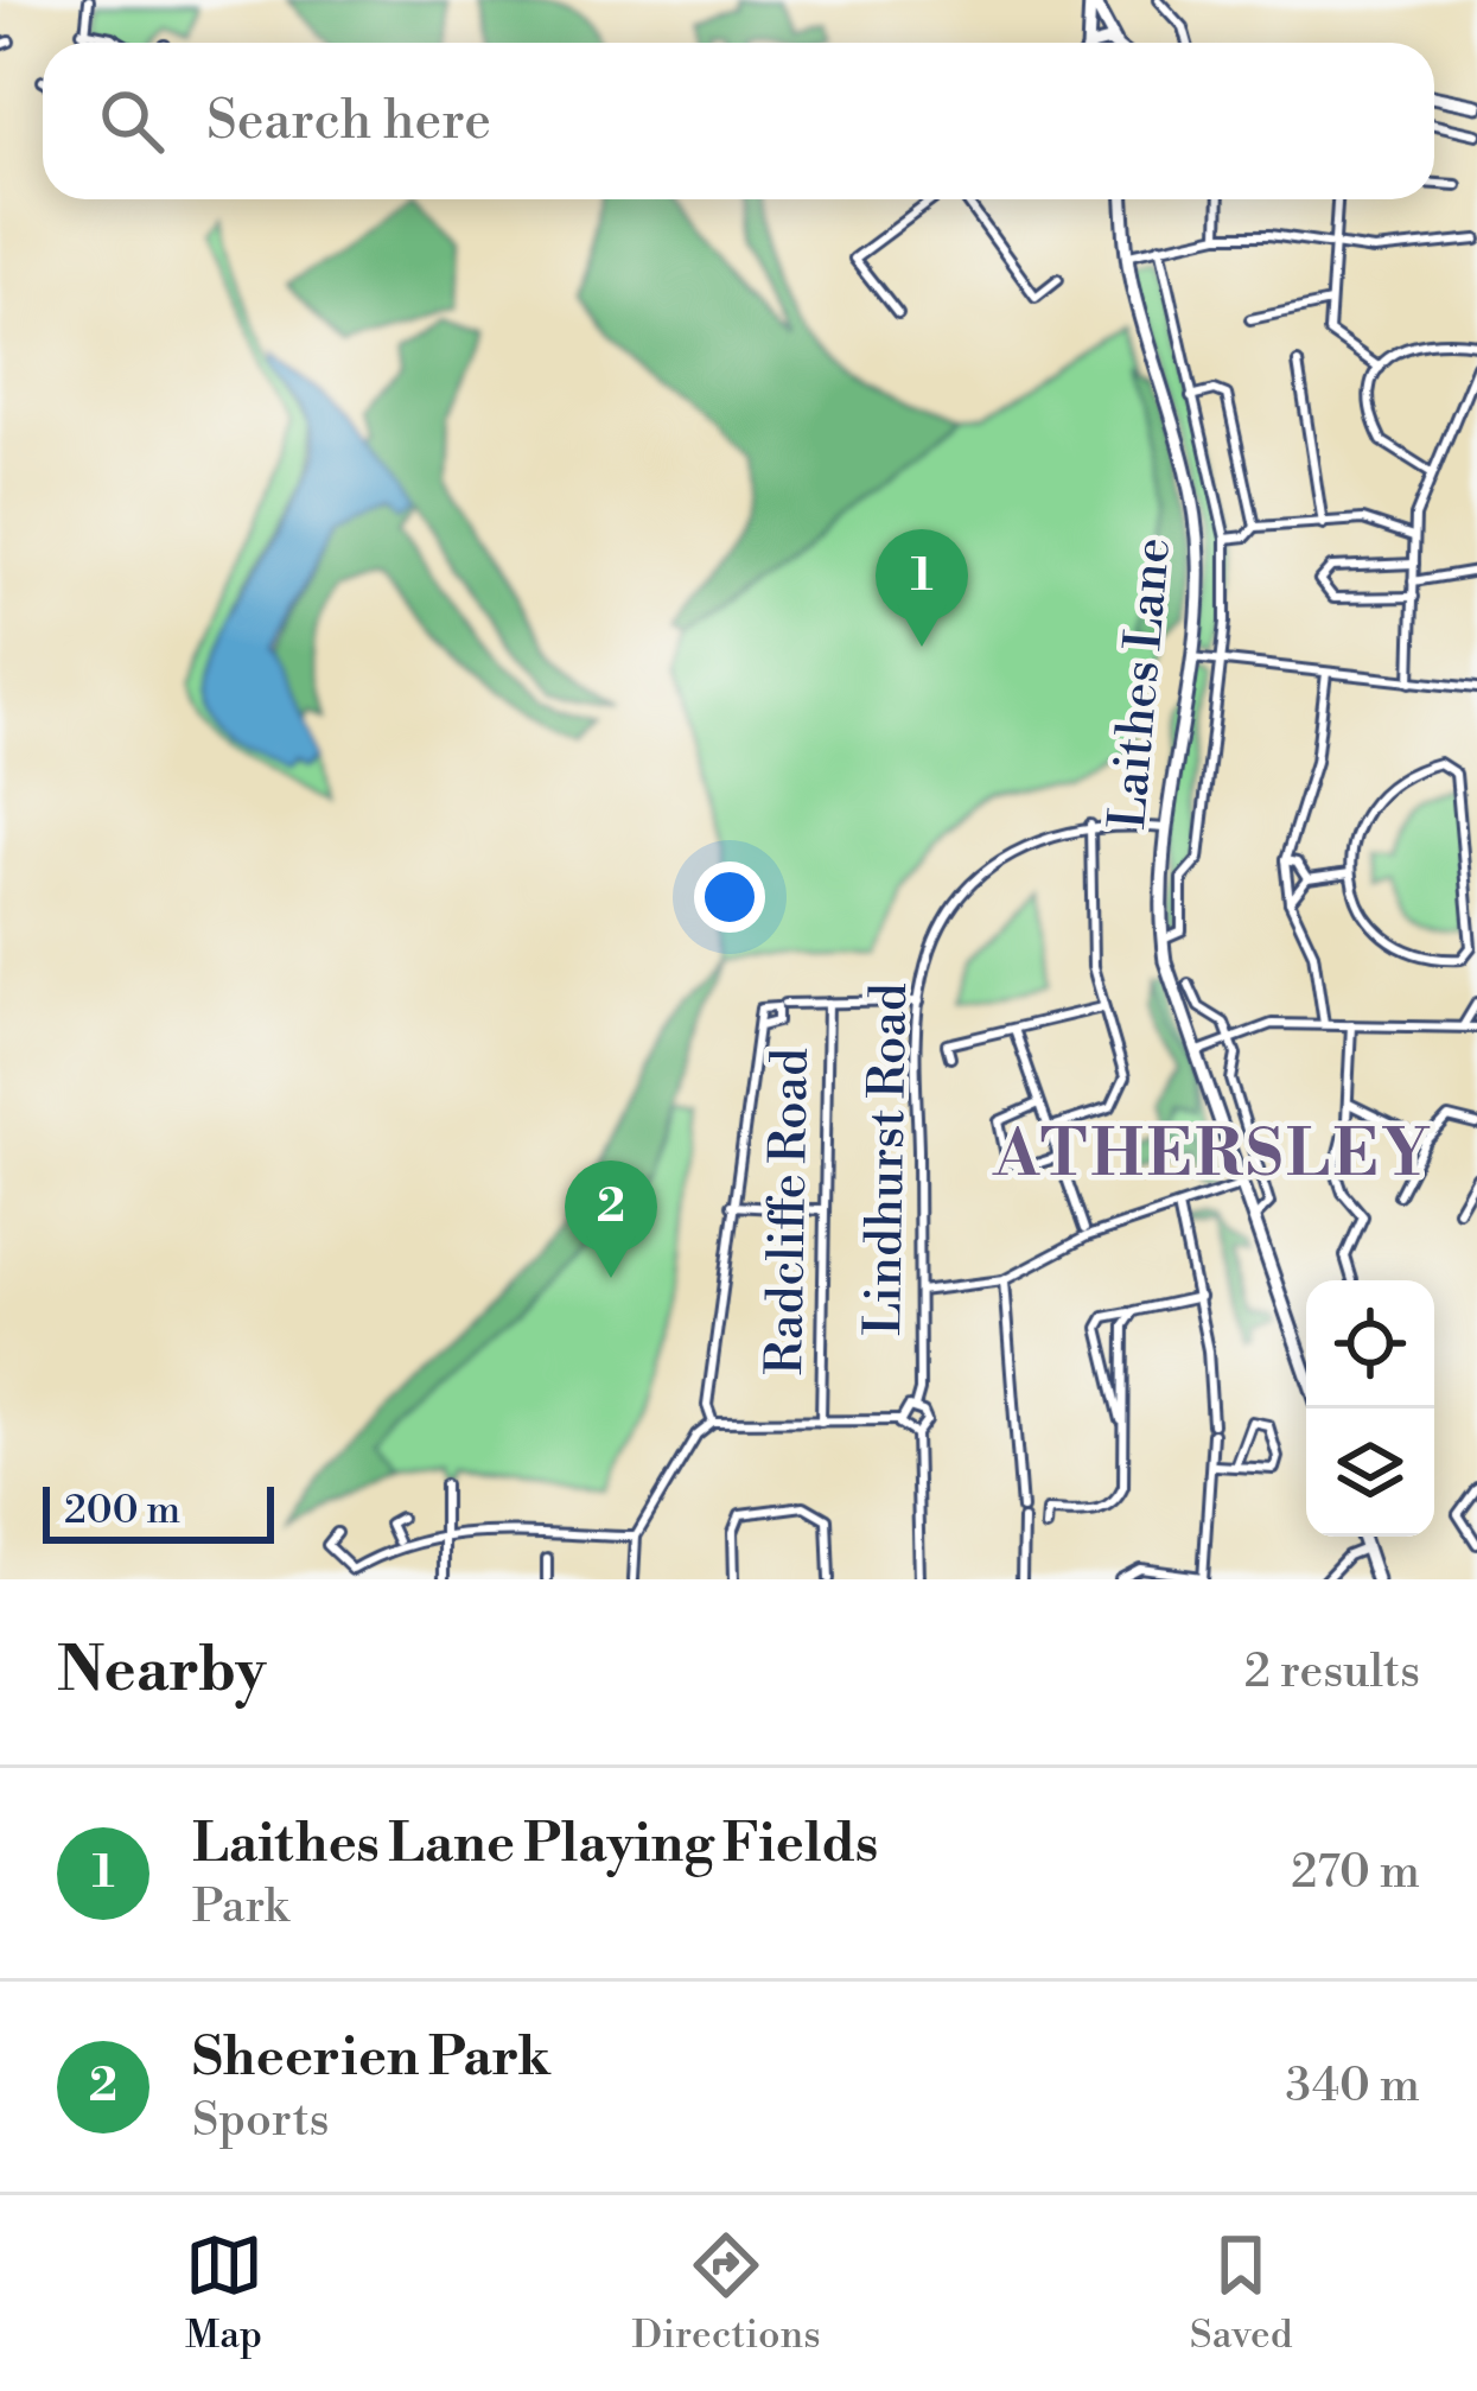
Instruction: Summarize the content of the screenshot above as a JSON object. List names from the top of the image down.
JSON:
{
  "streets": {
    "main road": ["Laithes Lane"],
    "street": ["Lindhurst Road", "Radcliffe Road"]
  },
  "crossings": [
    ["Laithes Lane", "Lindhurst Road"]
  ],
  "districts": ["ATHERSLEY"],
  "scale_bar": "200 m",
  "page": {
    "search": "Search here",
    "pins": ["1", "2"],
    "scale": "200 m",
    "heading": ["Nearby", "2 results"],
    "list": [
      {
        "mark": "1",
        "name": "Laithes Lane Playing Fields",
        "note": "Park",
        "value": "270 m"
      },
      {
        "mark": "2",
        "name": "Sheerien Park",
        "note": "Sports",
        "value": "340 m"
      }
    ],
    "nav": ["Map", "Directions", "Saved"]
  }
}
